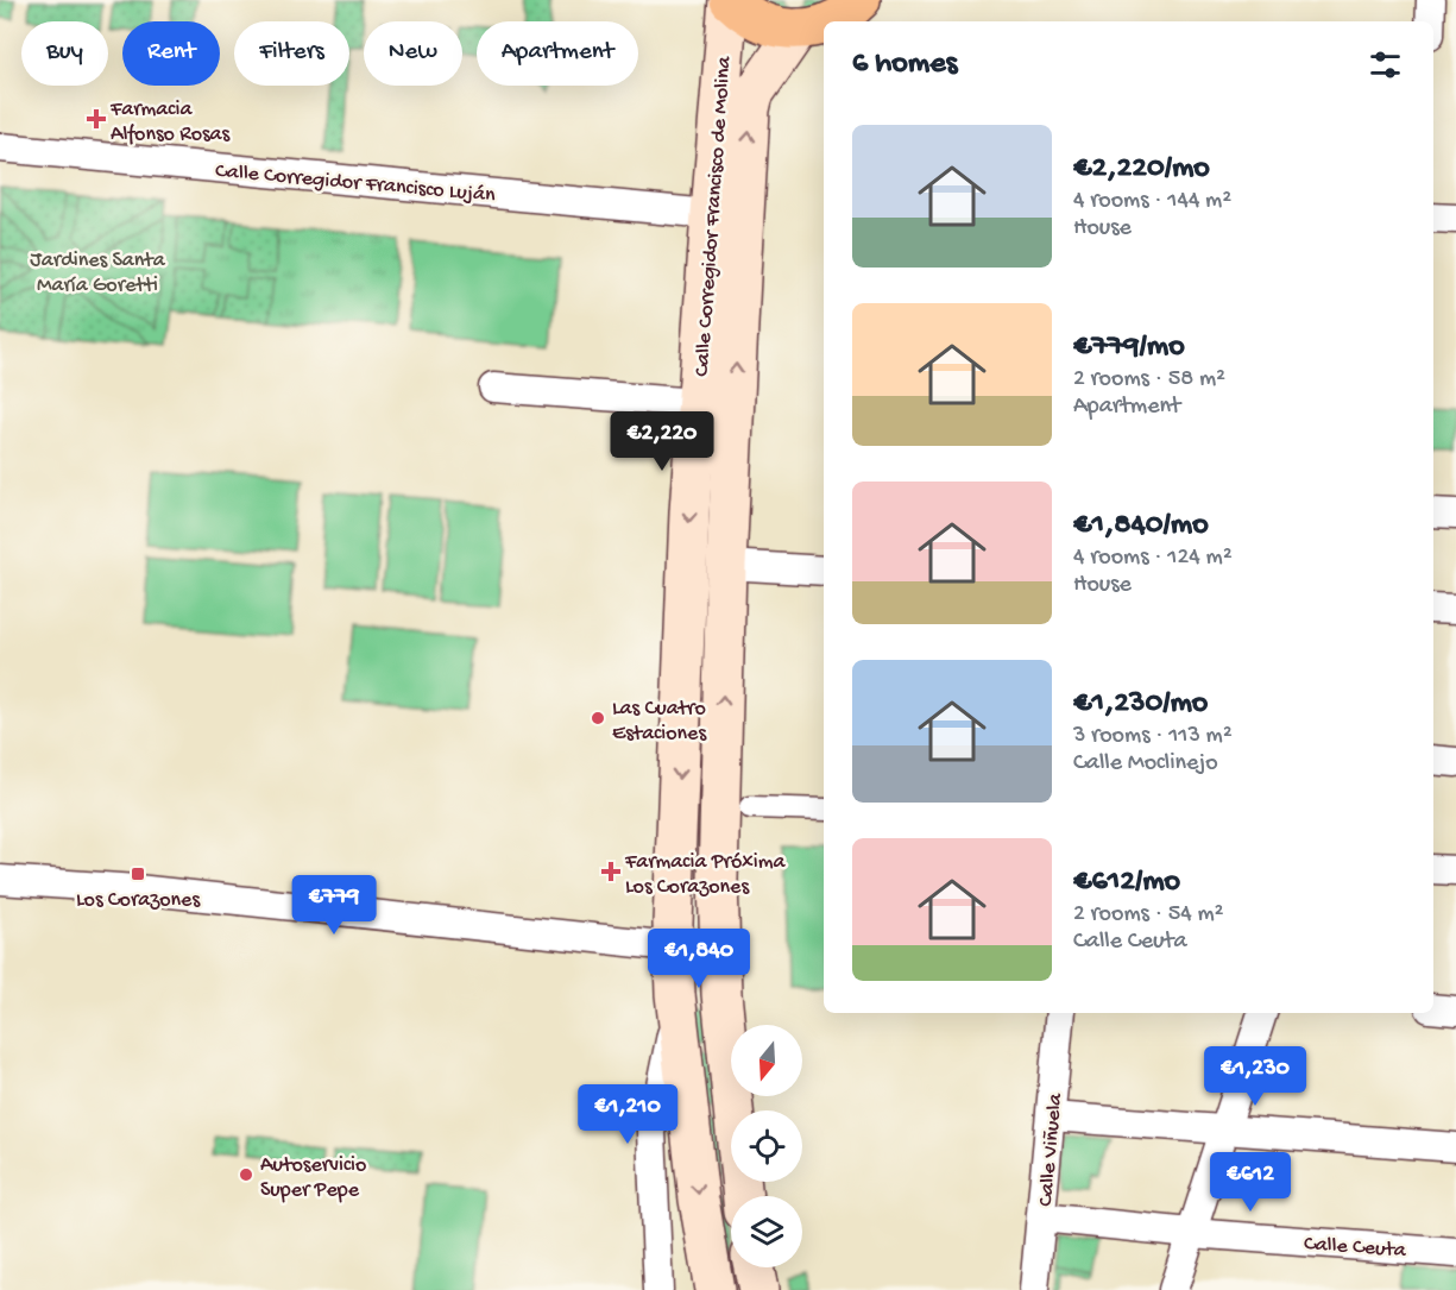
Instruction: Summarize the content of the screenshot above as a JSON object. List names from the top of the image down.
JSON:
{
  "streets": {
    "main road": ["Calle Corregidor Francisco de Molina"],
    "street": ["Calle Corregidor Francisco Luján", "Calle Viñuela", "Calle Ceuta"]
  },
  "crossings": [
    ["Calle Corregidor Francisco Luján", "Calle Corregidor Francisco de Molina"],
    ["Calle Viñuela", "Calle Ceuta"]
  ],
  "parks": ["Jardines Santa María Goretti"],
  "places": {
    "health": ["Farmacia Alfonso Rosas", "Farmacia Próxima Los Corazones"],
    "other": ["Las Cuatro Estaciones", "Autoservicio Super Pepe"],
    "transit": ["Los Corazones"]
  },
  "north": "bottom",
  "page": {
    "chip": [
      "Buy",
      "Rent",
      "Filters",
      "New",
      "Apartment"
    ],
    "heading": "6 homes",
    "list": [
      {
        "name": "€2,220/mo",
        "note": "4 rooms · 144 m² · House"
      },
      {
        "name": "€779/mo",
        "note": "2 rooms · 58 m² · Apartment"
      },
      {
        "name": "€1,840/mo",
        "note": "4 rooms · 124 m² · House"
      },
      {
        "name": "€1,230/mo",
        "note": "3 rooms · 113 m² · Calle Moclinejo"
      },
      {
        "name": "€612/mo",
        "note": "2 rooms · 54 m² · Calle Ceuta"
      }
    ],
    "price": [
      "€2,220",
      "€779",
      "€1,840",
      "€1,230",
      "€1,210",
      "€612"
    ]
  }
}
